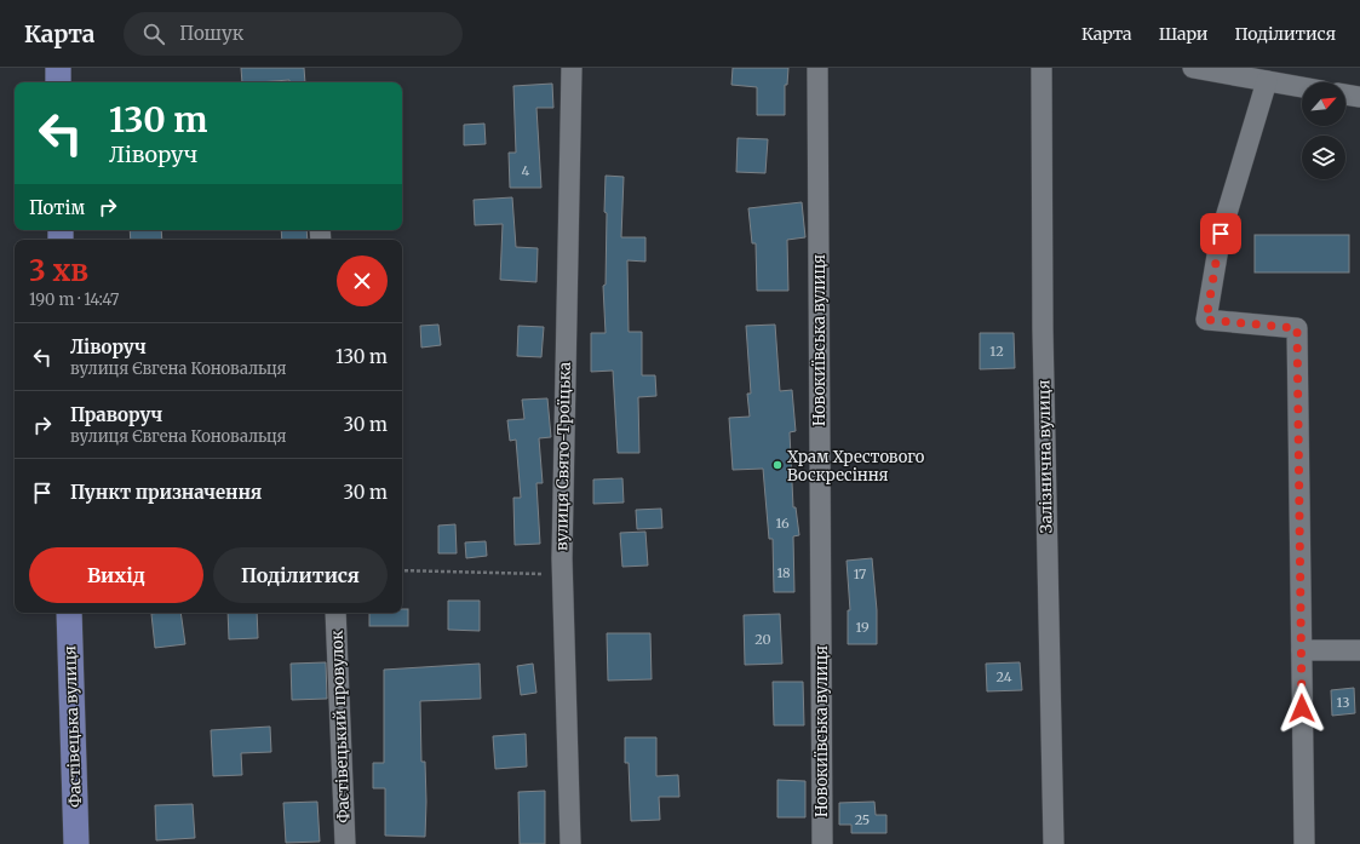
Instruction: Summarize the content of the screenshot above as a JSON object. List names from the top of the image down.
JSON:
{
  "streets": {
    "main road": ["Фастівецька вулиця"],
    "street": [
      "Новокиївська вулиця",
      "вулиця Свято-Троїцька",
      "Залізнична вулиця",
      "Фастівецький провулок"
    ]
  },
  "places": ["Храм Хрестового Воскресіння"],
  "house_numbers": [
    "4",
    "12",
    "16",
    "18",
    "17",
    "19",
    "20",
    "24",
    "13",
    "25"
  ],
  "north": "top right",
  "page": {
    "header": "Карта",
    "search": "Пошук",
    "nav": ["Карта", "Шари", "Поділитися"],
    "turn": ["130 m", "Ліворуч"],
    "then": "Потім",
    "heading": ["3 хв", "190 m · 14:47"],
    "list": [
      {
        "name": "Ліворуч",
        "note": "вулиця Євгена Коновальця",
        "value": "130 m"
      },
      {
        "name": "Праворуч",
        "note": "вулиця Євгена Коновальця",
        "value": "30 m"
      },
      {
        "name": "Пункт призначення",
        "value": "30 m"
      }
    ],
    "buttons": ["Вихід", "Поділитися"]
  }
}
